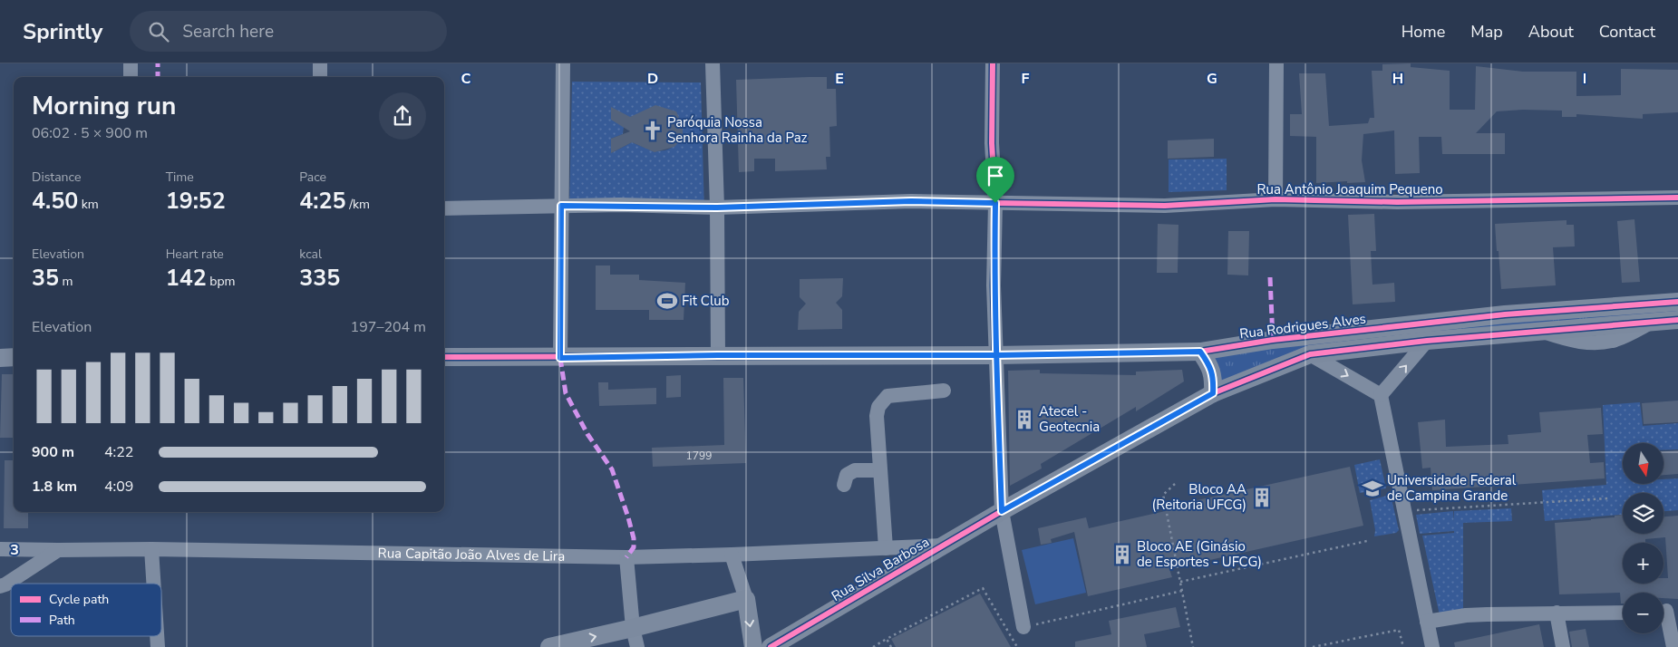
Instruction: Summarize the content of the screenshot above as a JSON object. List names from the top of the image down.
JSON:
{
  "streets": {
    "main road": ["Rua Rodrigues Alves", "Rua Silva Barbosa"],
    "street": ["Rua Antônio Joaquim Pequeno", "Rua Capitão João Alves de Lira"]
  },
  "crossings": [
    ["Rua Capitão João Alves de Lira", "Rua Silva Barbosa"]
  ],
  "places": {
    "church": ["Paróquia Nossa Senhora Rainha da Paz"],
    "sports": ["Fit Club"],
    "building": ["Atecel - Geotecnia", "Bloco AA (Reitoria UFCG)", "Bloco AE (Ginásio de Esportes - UFCG)"],
    "school or university": ["Universidade Federal de Campina Grande"]
  },
  "house_numbers": ["1799"],
  "legend": ["Cycle path", "Path"],
  "north": "bottom",
  "page": {
    "header": "Sprintly",
    "search": "Search here",
    "nav": [
      "Home",
      "Map",
      "About",
      "Contact"
    ],
    "heading": ["Morning run", "06:02 · 5 × 900 m"],
    "stats": [
      ["Distance", "4.50 km"],
      ["Time", "19:52"],
      ["Pace", "4:25 /km"],
      ["Elevation", "35 m"],
      ["Heart rate", "142 bpm"],
      ["kcal", "335"]
    ],
    "chart": ["Elevation", "197–204 m"],
    "list": [
      {
        "name": "900 m",
        "note": "4:22"
      },
      {
        "name": "1.8 km",
        "note": "4:09"
      }
    ],
    "map_buttons": ["+", "−"]
  },
  "grid": {
    "columns": [
      "C",
      "D",
      "E",
      "F",
      "G",
      "H",
      "I"
    ],
    "rows": ["3"]
  }
}
